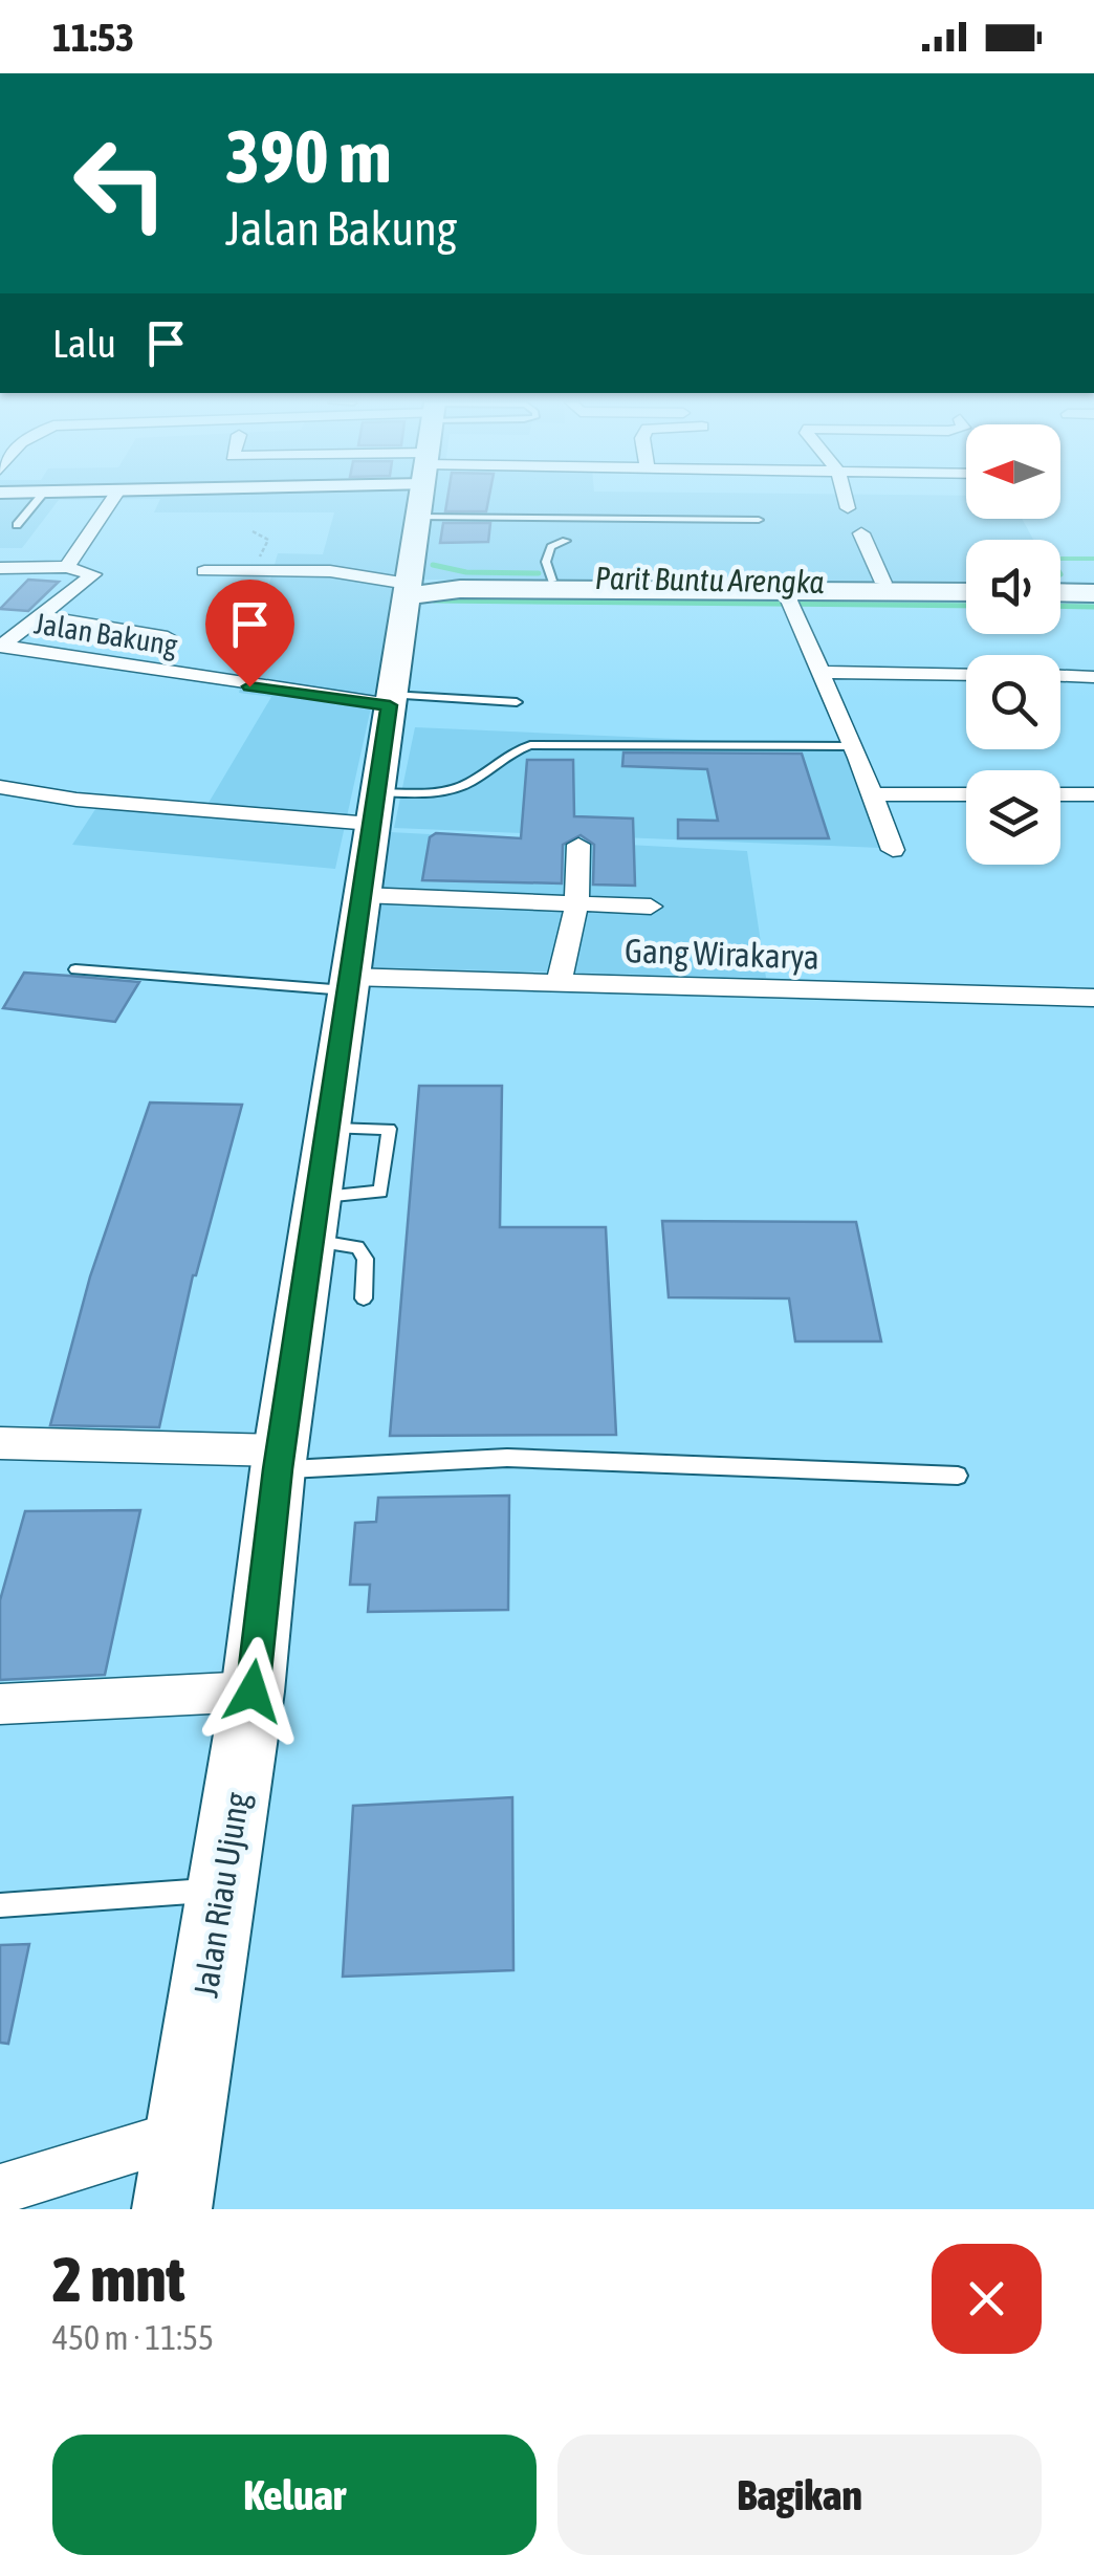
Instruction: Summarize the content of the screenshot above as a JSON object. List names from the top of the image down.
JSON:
{
  "streets": {
    "main road": ["Jalan Riau Ujung"],
    "street": ["Jalan Bakung", "Gang Wirakarya"]
  },
  "crossings": [
    ["Jalan Bakung", "Jalan Riau Ujung"],
    ["Gang Wirakarya", "Jalan Riau Ujung"]
  ],
  "water": ["Parit Buntu Arengka"],
  "north": "left",
  "page": {
    "status": "11:53",
    "turn": ["390 m", "Jalan Bakung"],
    "then": "Lalu",
    "heading": ["2 mnt", "450 m · 11:55"],
    "buttons": ["Keluar", "Bagikan"]
  }
}
